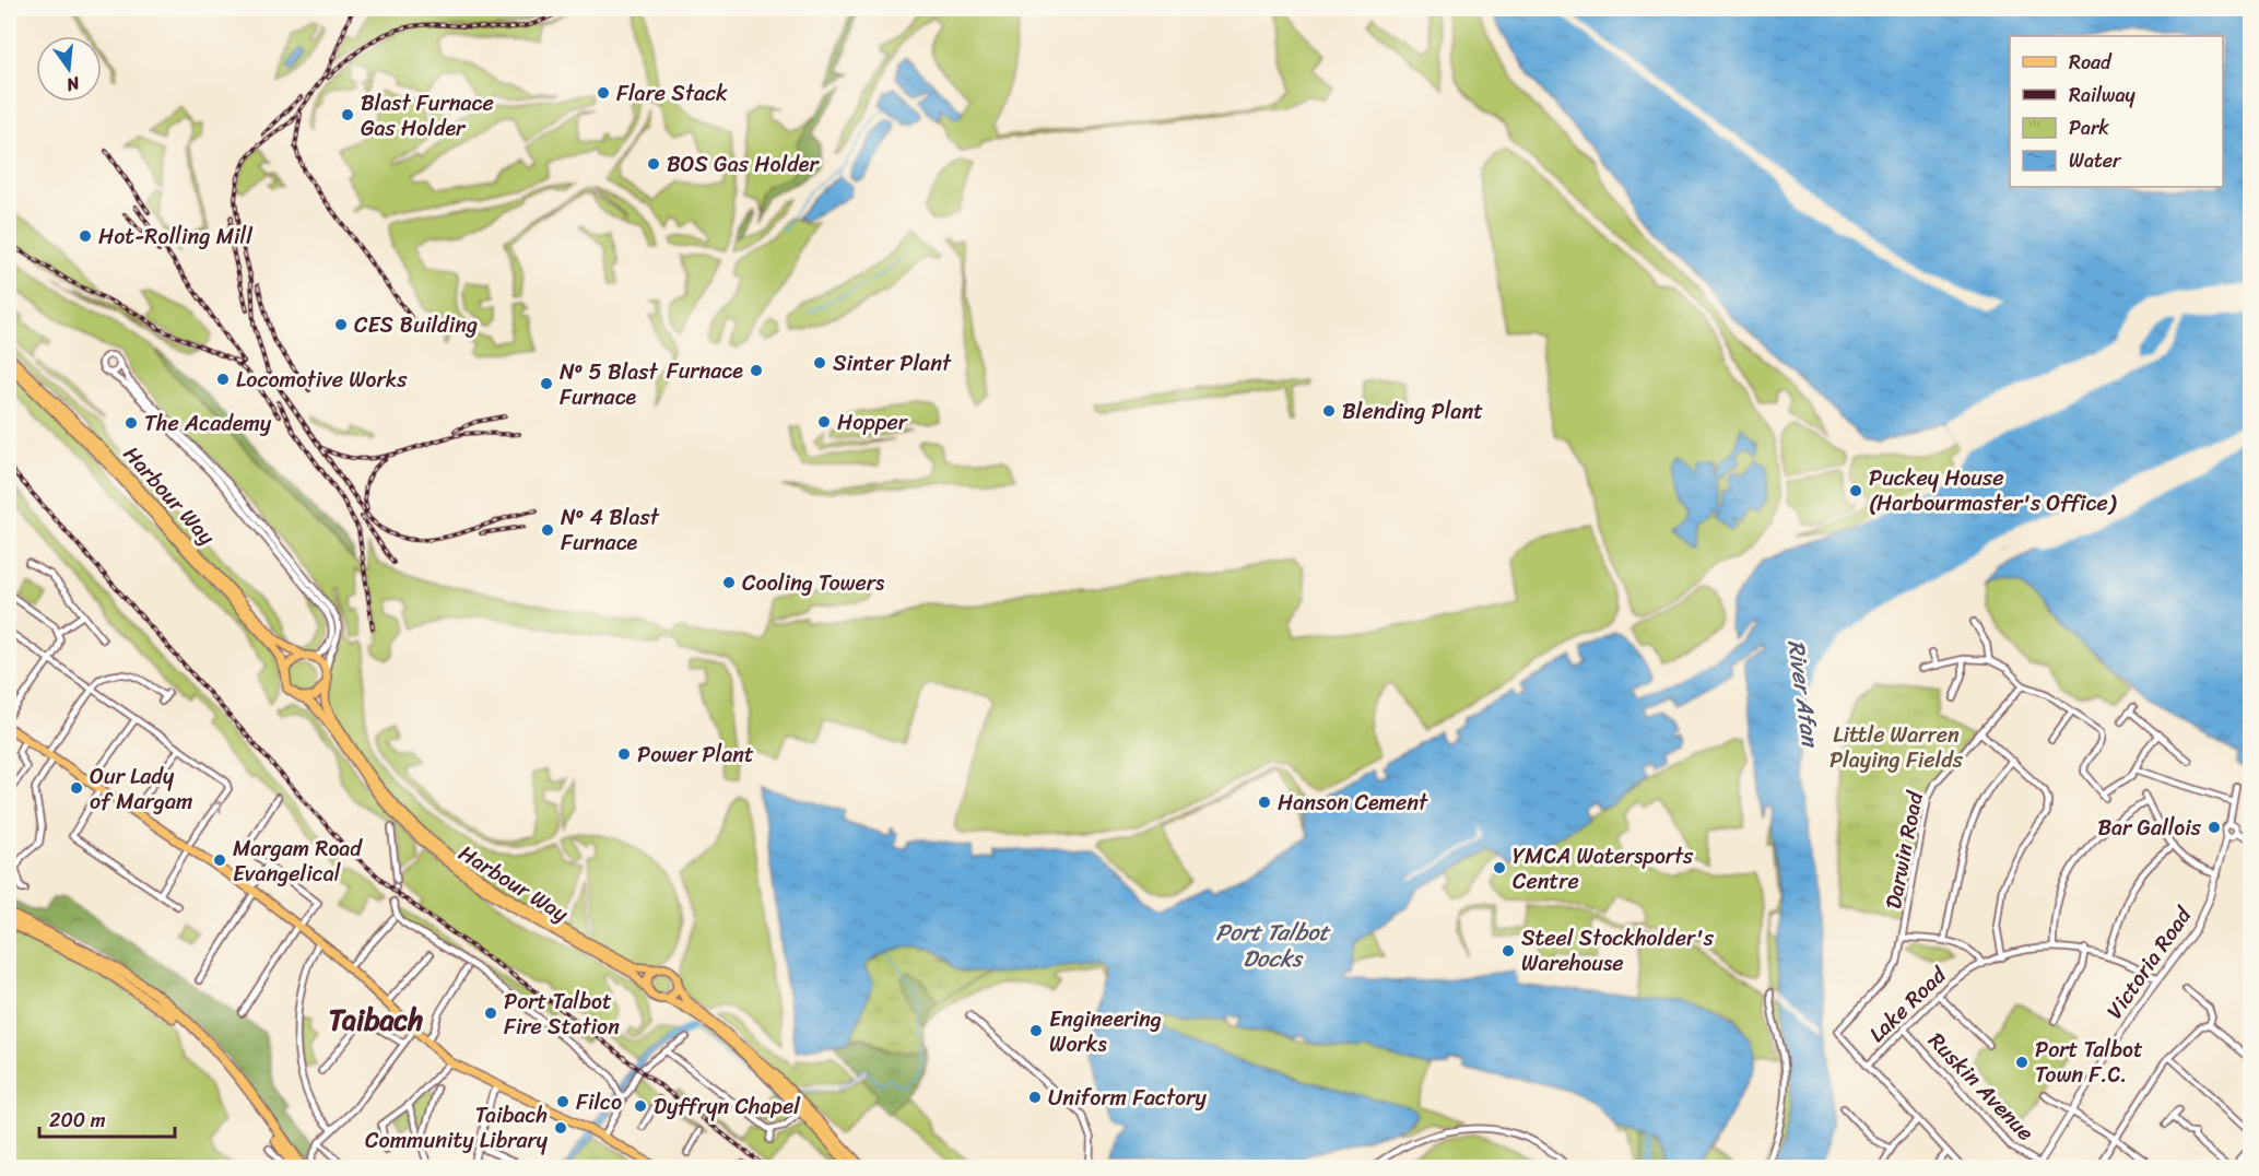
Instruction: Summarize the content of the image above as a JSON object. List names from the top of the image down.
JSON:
{
  "streets": {
    "main road": ["Harbour Way"],
    "street": [
      "Darwin Road",
      "Victoria Road",
      "Lake Road",
      "Ruskin Avenue"
    ]
  },
  "crossings": [
    ["Darwin Road", "Lake Road"],
    ["Victoria Road", "Lake Road"],
    ["Victoria Road", "Ruskin Avenue"],
    ["Lake Road", "Ruskin Avenue"]
  ],
  "districts": ["Taibach"],
  "water": ["River Afan", "Port Talbot Docks"],
  "parks": ["Little Warren Playing Fields"],
  "places": [
    "Flare Stack",
    "Blast Furnace Gas Holder",
    "BOS Gas Holder",
    "Hot-Rolling Mill",
    "CES Building",
    "Sinter Plant",
    "Furnace",
    "Locomotive Works",
    "Nº 5 Blast Furnace",
    "Blending Plant",
    "Hopper",
    "The Academy",
    "Puckey House (Harbourmaster's Office)",
    "Nº 4 Blast Furnace",
    "Cooling Towers",
    "Power Plant",
    "Our Lady of Margam",
    "Hanson Cement",
    "Bar Gallois",
    "Margam Road Evangelical",
    "YMCA Watersports Centre",
    "Steel Stockholder's Warehouse",
    "Port Talbot Fire Station",
    "Engineering Works",
    "Port Talbot Town F.C.",
    "Uniform Factory",
    "Filco",
    "Dyffryn Chapel",
    "Taibach Community Library"
  ],
  "legend": [
    "Road",
    "Railway",
    "Park",
    "Water"
  ],
  "scale_bar": "200 m",
  "north": "bottom"
}
